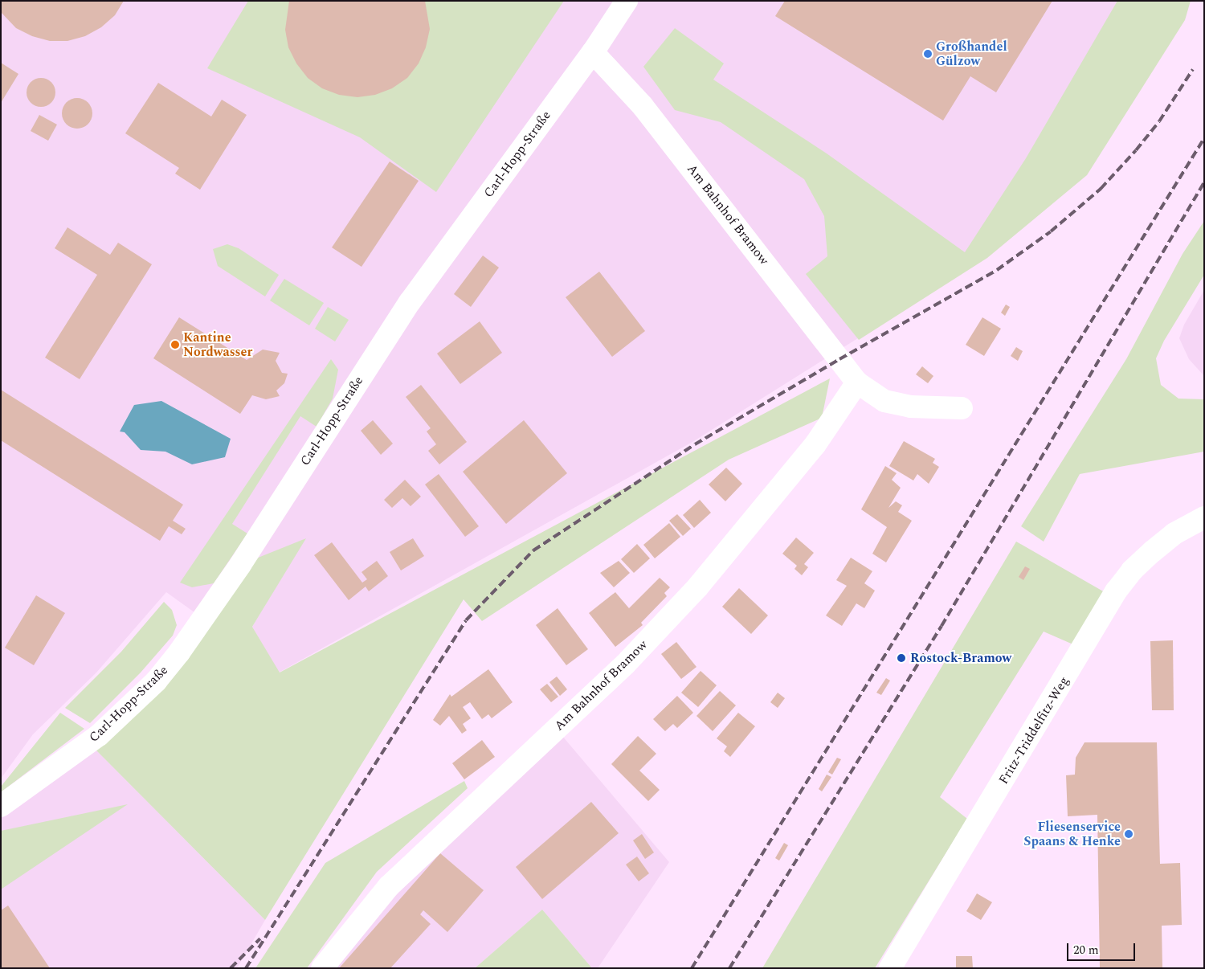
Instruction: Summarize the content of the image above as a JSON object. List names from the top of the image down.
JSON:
{
  "streets": {
    "street": ["Carl-Hopp-Straße", "Am Bahnhof Bramow", "Fritz-Triddelfitz-Weg"]
  },
  "crossings": [
    ["Carl-Hopp-Straße", "Am Bahnhof Bramow"]
  ],
  "places": [
    "Großhandel Gülzow",
    "Kantine Nordwasser",
    "Rostock-Bramow",
    "Fliesenservice Spaans & Henke"
  ],
  "scale_bar": "20 m"
}
